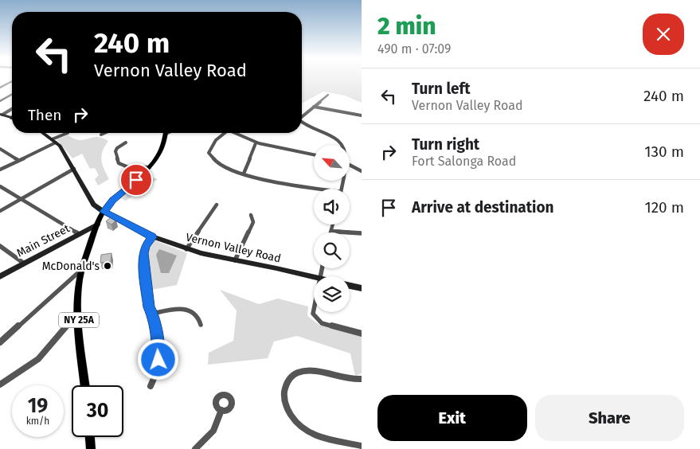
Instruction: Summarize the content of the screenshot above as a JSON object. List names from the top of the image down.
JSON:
{
  "streets": {
    "main road": ["Main Street", "Vernon Valley Road", "NY 25A"]
  },
  "crossings": [
    ["Main Street", "NY 25A"],
    ["Vernon Valley Road", "NY 25A"]
  ],
  "places": ["McDonald's"],
  "north": "top left",
  "page": {
    "heading": ["2 min", "490 m · 07:09"],
    "turn": ["240 m", "Vernon Valley Road"],
    "list": [
      {
        "name": "Turn left",
        "note": "Vernon Valley Road",
        "value": "240 m"
      },
      {
        "name": "Turn right",
        "note": "Fort Salonga Road",
        "value": "130 m"
      },
      {
        "name": "Arrive at destination",
        "value": "120 m"
      }
    ],
    "then": "Then",
    "speed": "19 km/h",
    "limit": "30",
    "buttons": ["Exit", "Share"]
  }
}
